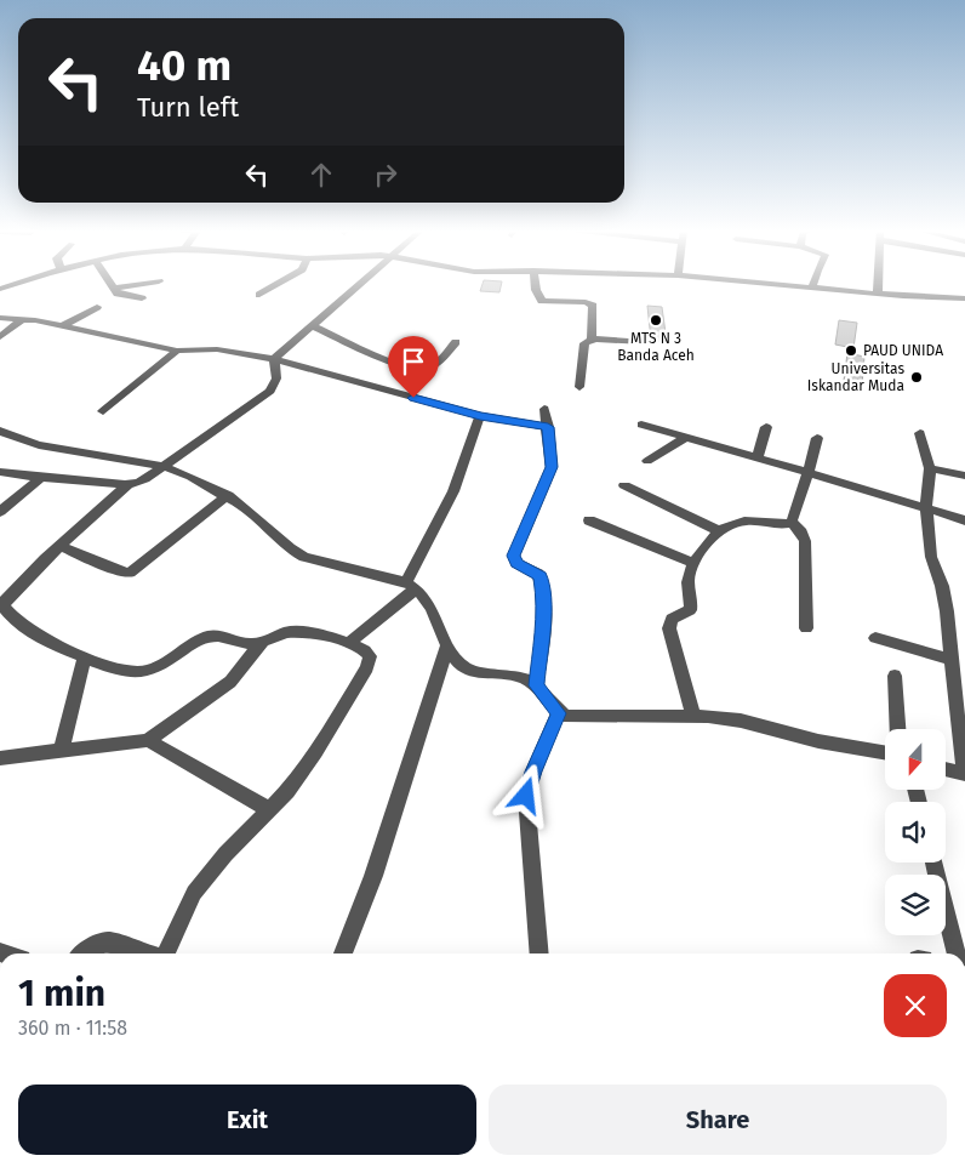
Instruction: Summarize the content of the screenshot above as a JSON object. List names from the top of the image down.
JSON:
{
  "places": ["MTS N 3 Banda Aceh", "PAUD UNIDA", "Universitas Iskandar Muda"],
  "north": "bottom",
  "page": {
    "turn": ["40 m", "Turn left"],
    "heading": ["1 min", "360 m · 11:58"],
    "buttons": ["Exit", "Share"]
  }
}
